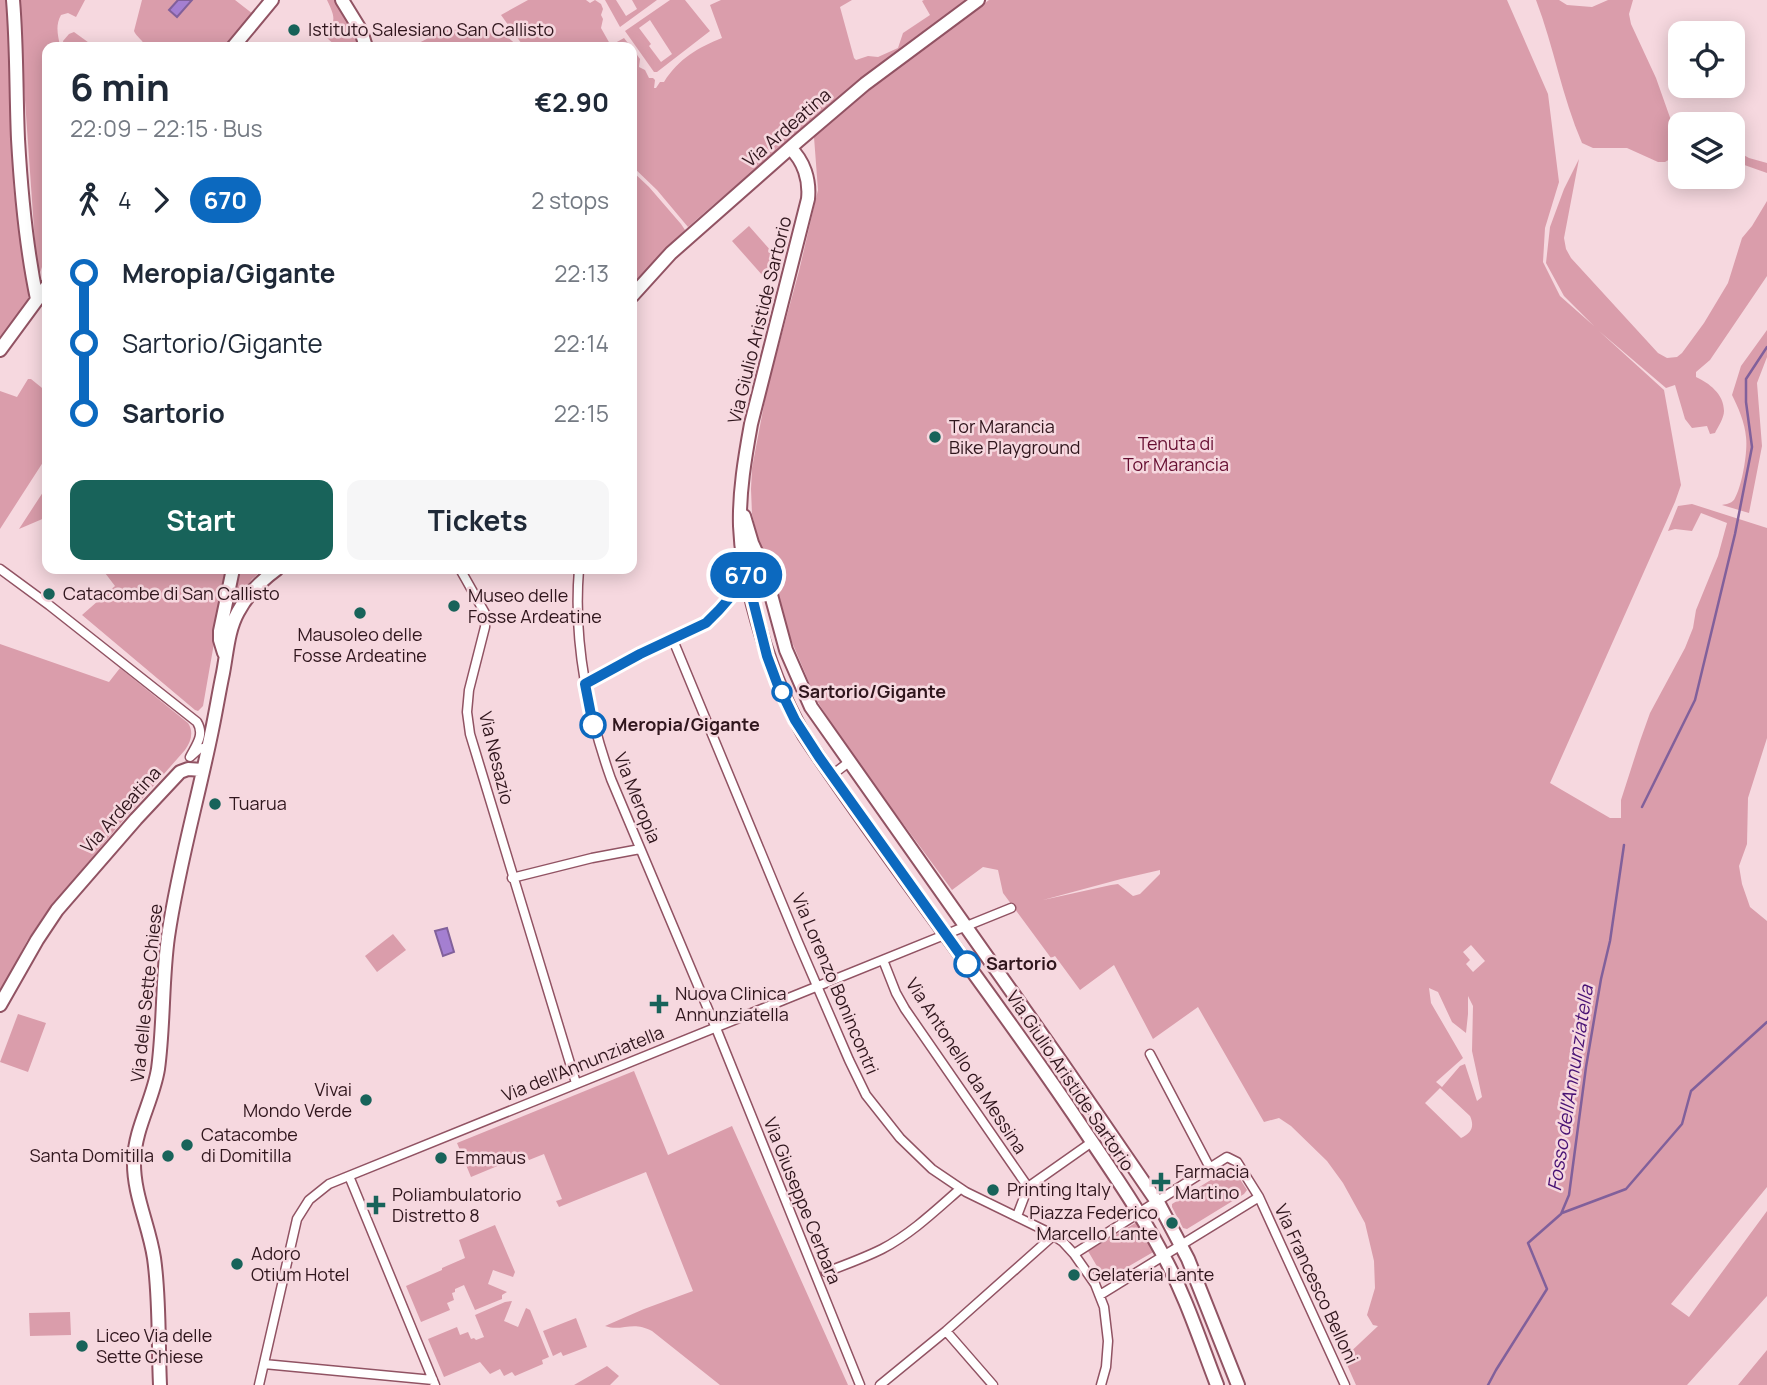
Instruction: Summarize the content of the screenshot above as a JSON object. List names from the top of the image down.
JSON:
{
  "streets": {
    "street": [
      "Via Ardeatina",
      "Via Giulio Aristide Sartorio",
      "Via Nesazio",
      "Via Meropia",
      "Via Lorenzo Bonincontri",
      "Via delle Sette Chiese",
      "Via dell'Annunziatella",
      "Via Antonello da Messina",
      "Via Giuseppe Cerbara",
      "Via Francesco Belloni"
    ]
  },
  "crossings": [
    ["Via Ardeatina", "Via Giulio Aristide Sartorio"],
    ["Via Ardeatina", "Via delle Sette Chiese"],
    ["Via Giulio Aristide Sartorio", "Via dell'Annunziatella"],
    ["Via Nesazio", "Via dell'Annunziatella"],
    ["Via Meropia", "Via dell'Annunziatella"],
    ["Via Meropia", "Via Giuseppe Cerbara"],
    ["Via Lorenzo Bonincontri", "Via dell'Annunziatella"],
    ["Via dell'Annunziatella", "Via Antonello da Messina"],
    ["Via dell'Annunziatella", "Via Giuseppe Cerbara"]
  ],
  "water": ["Fosso dell'Annunziatella"],
  "parks": ["Tenuta di Tor Marancia"],
  "places": {
    "other": [
      "Istituto Salesiano San Callisto",
      "Tor Marancia Bike Playground",
      "Catacombe di San Callisto",
      "Museo delle Fosse Ardeatine",
      "Mausoleo delle Fosse Ardeatine",
      "Sartorio/Gigante",
      "Meropia/Gigante",
      "Tuarua",
      "Sartorio",
      "Vivai Mondo Verde",
      "Catacombe di Domitilla",
      "Santa Domitilla",
      "Emmaus",
      "Printing Italy",
      "Piazza Federico Marcello Lante",
      "Adoro Otium Hotel",
      "Gelateria Lante",
      "Liceo Via delle Sette Chiese"
    ],
    "health": ["Nuova Clinica Annunziatella", "Farmacia Martino", "Poliambulatorio Distretto 8"]
  },
  "lines": ["bus line 670"],
  "page": {
    "on_map": "670",
    "heading": ["6 min", "22:09 – 22:15 · Bus", "€2.90"],
    "legs": ["4", "670", "2 stops"],
    "list": [
      {
        "name": "Meropia/Gigante",
        "value": "22:13"
      },
      {
        "name": "Sartorio/Gigante",
        "value": "22:14"
      },
      {
        "name": "Sartorio",
        "value": "22:15"
      }
    ],
    "buttons": ["Start", "Tickets"]
  }
}
